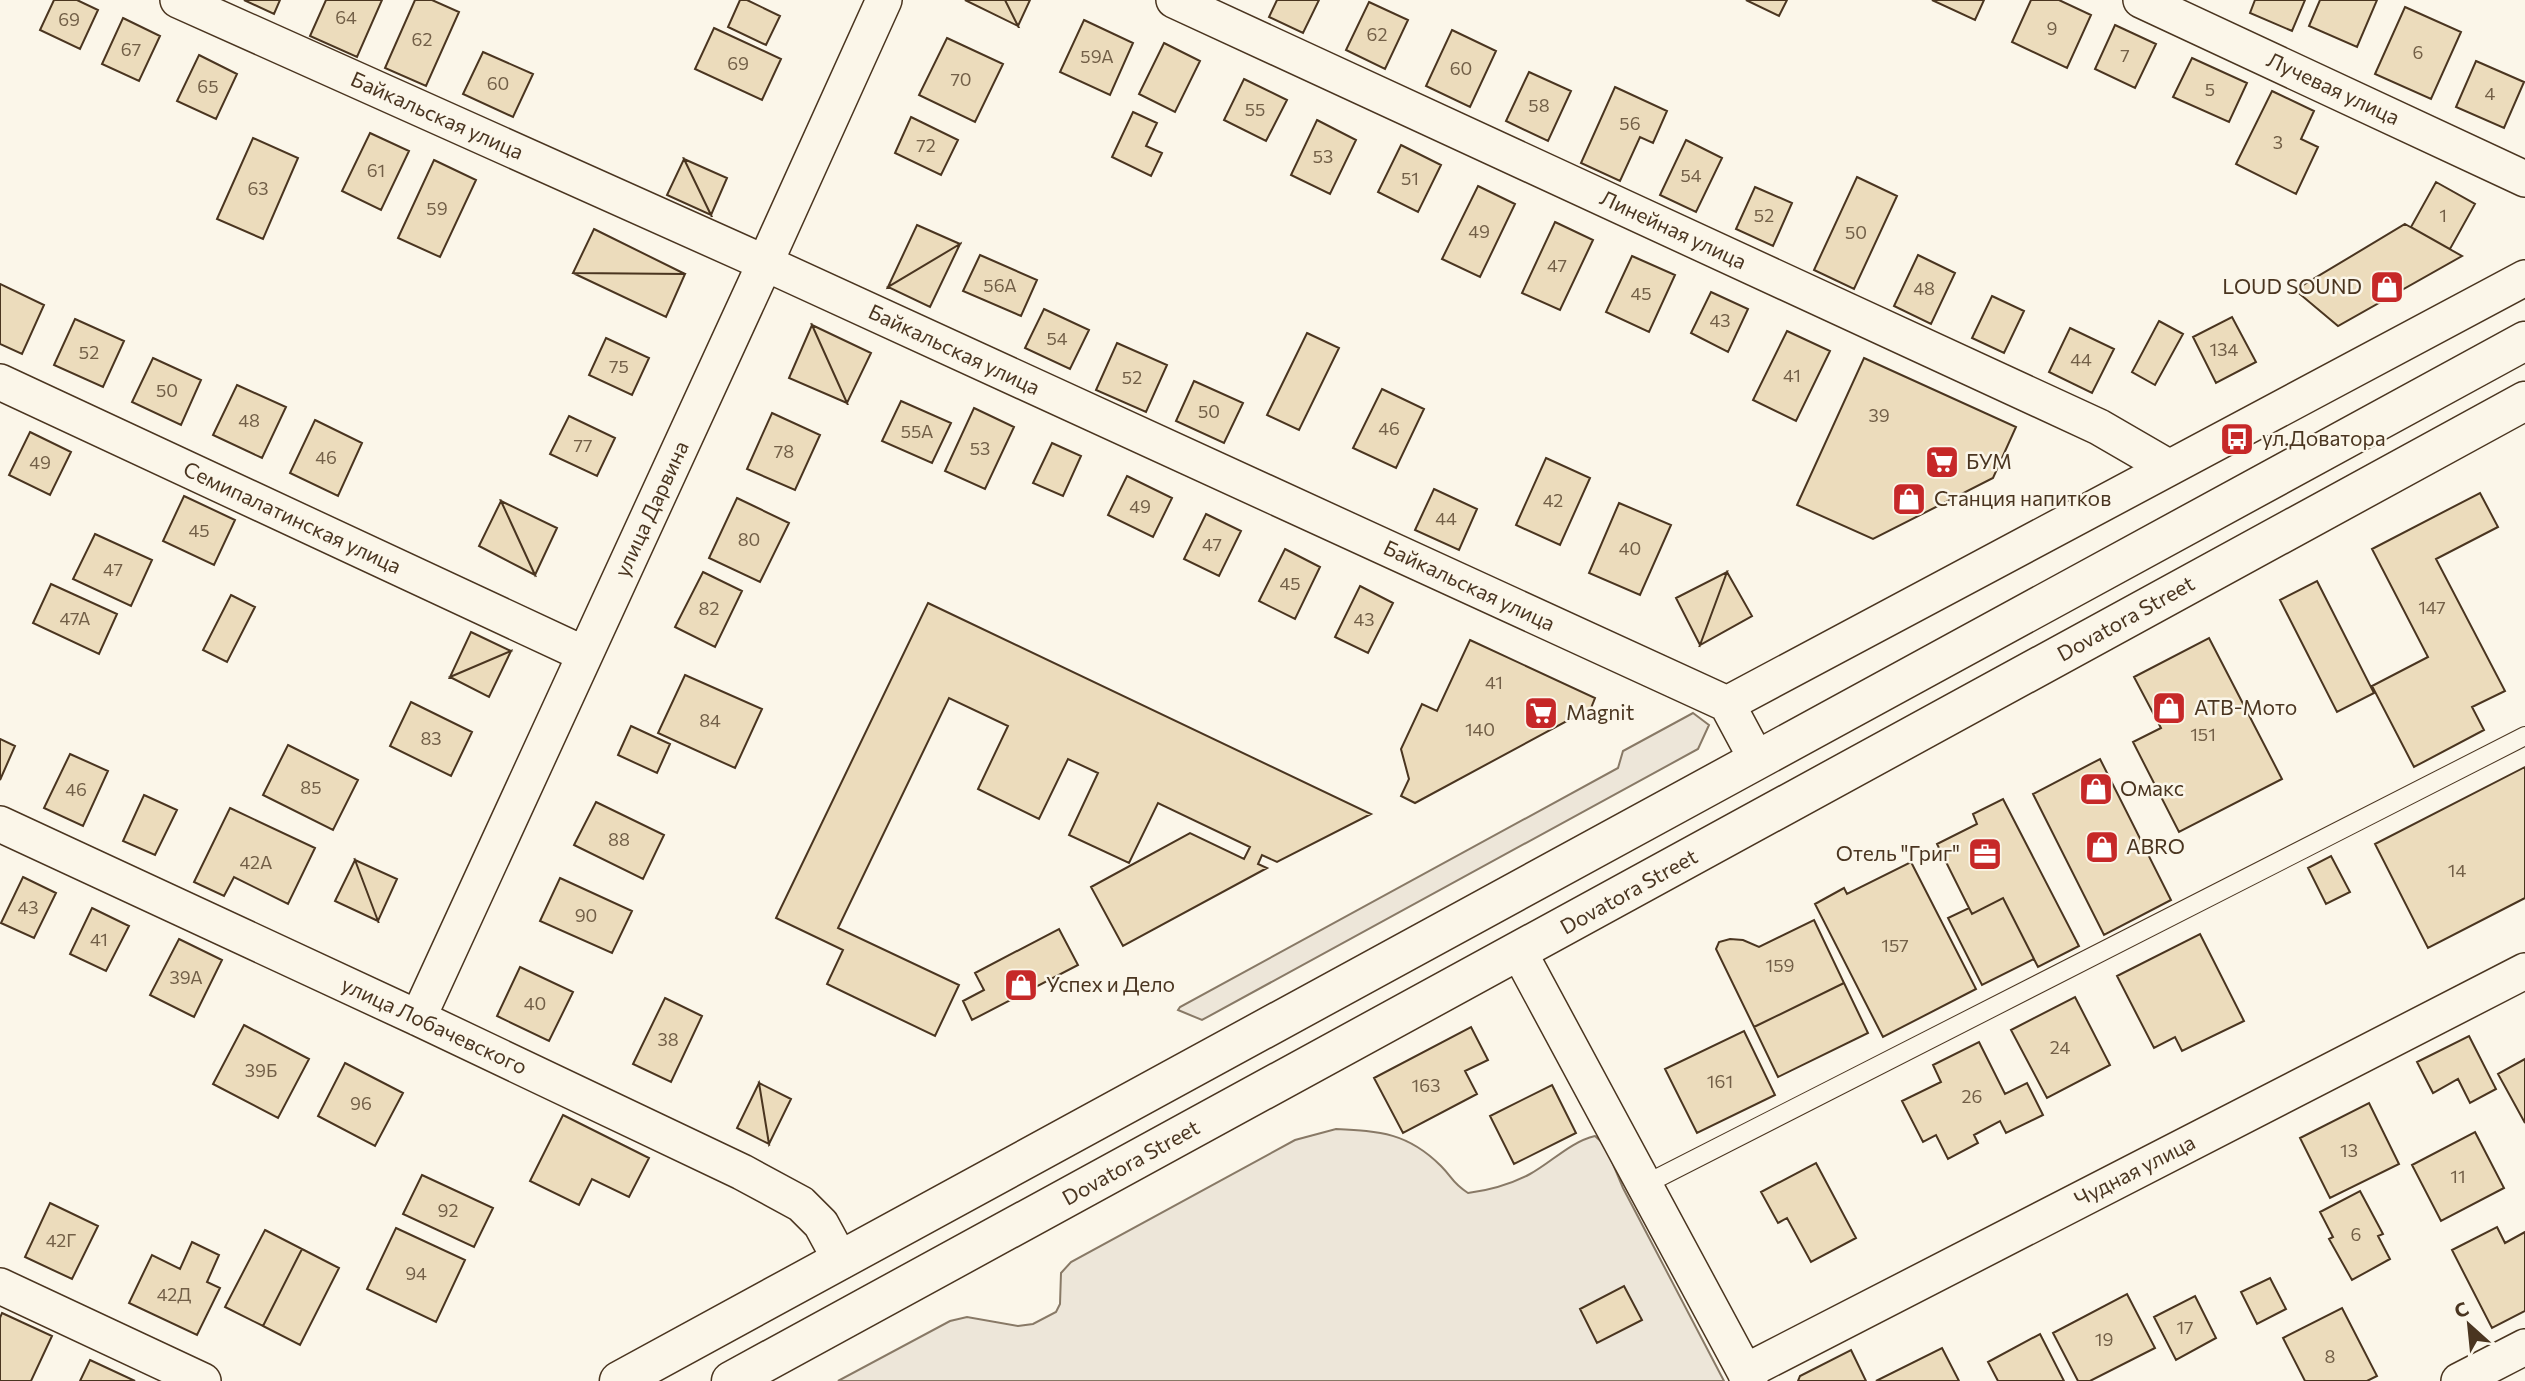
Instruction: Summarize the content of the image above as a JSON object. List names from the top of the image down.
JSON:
{
  "streets": {
    "main road": ["Dovatora Street"],
    "street": [
      "Лучевая улица",
      "Байкальская улица",
      "Линейная улица",
      "улица Дарвина",
      "Семипалатинская улица",
      "улица Лобачевского",
      "Чудная улица"
    ]
  },
  "crossings": [
    ["Байкальская улица", "улица Дарвина"],
    ["улица Дарвина", "Семипалатинская улица"],
    ["улица Дарвина", "улица Лобачевского"]
  ],
  "places": {
    "shop": [
      "LOUD SOUND",
      "Станция напитков",
      "АТВ-Мото",
      "Омакс",
      "ABRO",
      "Успех и Дело"
    ],
    "bus stop": ["ул.Доватора"],
    "supermarket": ["БУМ", "Magnit"],
    "office": ["Отель \"Григ\""]
  },
  "house_numbers": [
    "64",
    "69",
    "9",
    "62",
    "62",
    "67",
    "6",
    "7",
    "59А",
    "69",
    "60",
    "70",
    "60",
    "65",
    "5",
    "4",
    "58",
    "55",
    "56",
    "3",
    "72",
    "53",
    "61",
    "54",
    "51",
    "63",
    "59",
    "52",
    "1",
    "49",
    "50",
    "47",
    "56А",
    "48",
    "45",
    "43",
    "54",
    "134",
    "52",
    "44",
    "75",
    "41",
    "52",
    "50",
    "50",
    "39",
    "48",
    "46",
    "55А",
    "77",
    "53",
    "78",
    "46",
    "49",
    "42",
    "49",
    "44",
    "45",
    "80",
    "47",
    "40",
    "47",
    "45",
    "147",
    "82",
    "47А",
    "43",
    "41",
    "84",
    "140",
    "151",
    "83",
    "85",
    "46",
    "88",
    "42А",
    "14",
    "43",
    "90",
    "41",
    "157",
    "159",
    "39А",
    "40",
    "38",
    "24",
    "39Б",
    "161",
    "163",
    "26",
    "96",
    "13",
    "11",
    "92",
    "6",
    "42Г",
    "94",
    "42Д",
    "17",
    "19",
    "8"
  ],
  "north": "top left"
}
